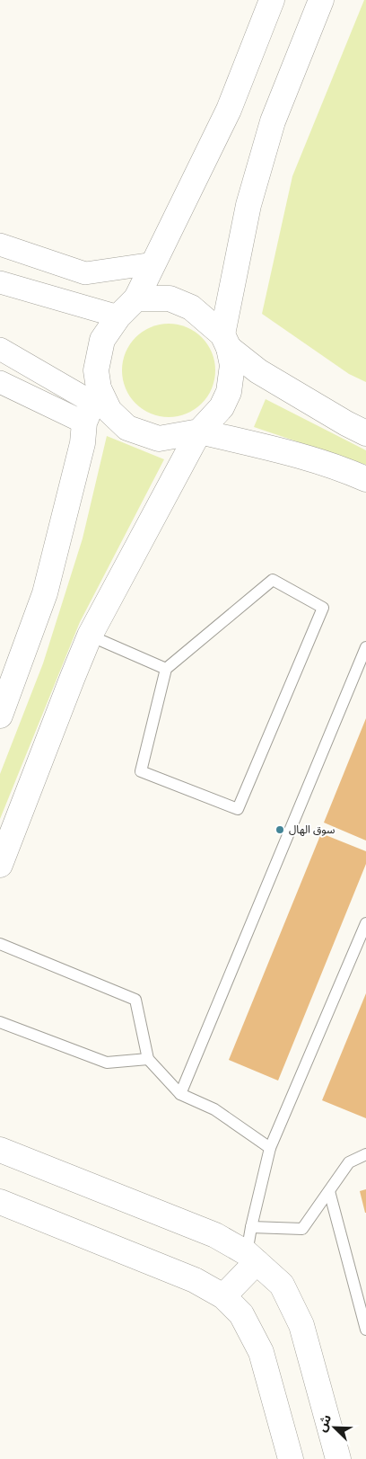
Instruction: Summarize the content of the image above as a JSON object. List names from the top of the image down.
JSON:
{
  "places": ["سوق الهال"],
  "north": "top left"
}
